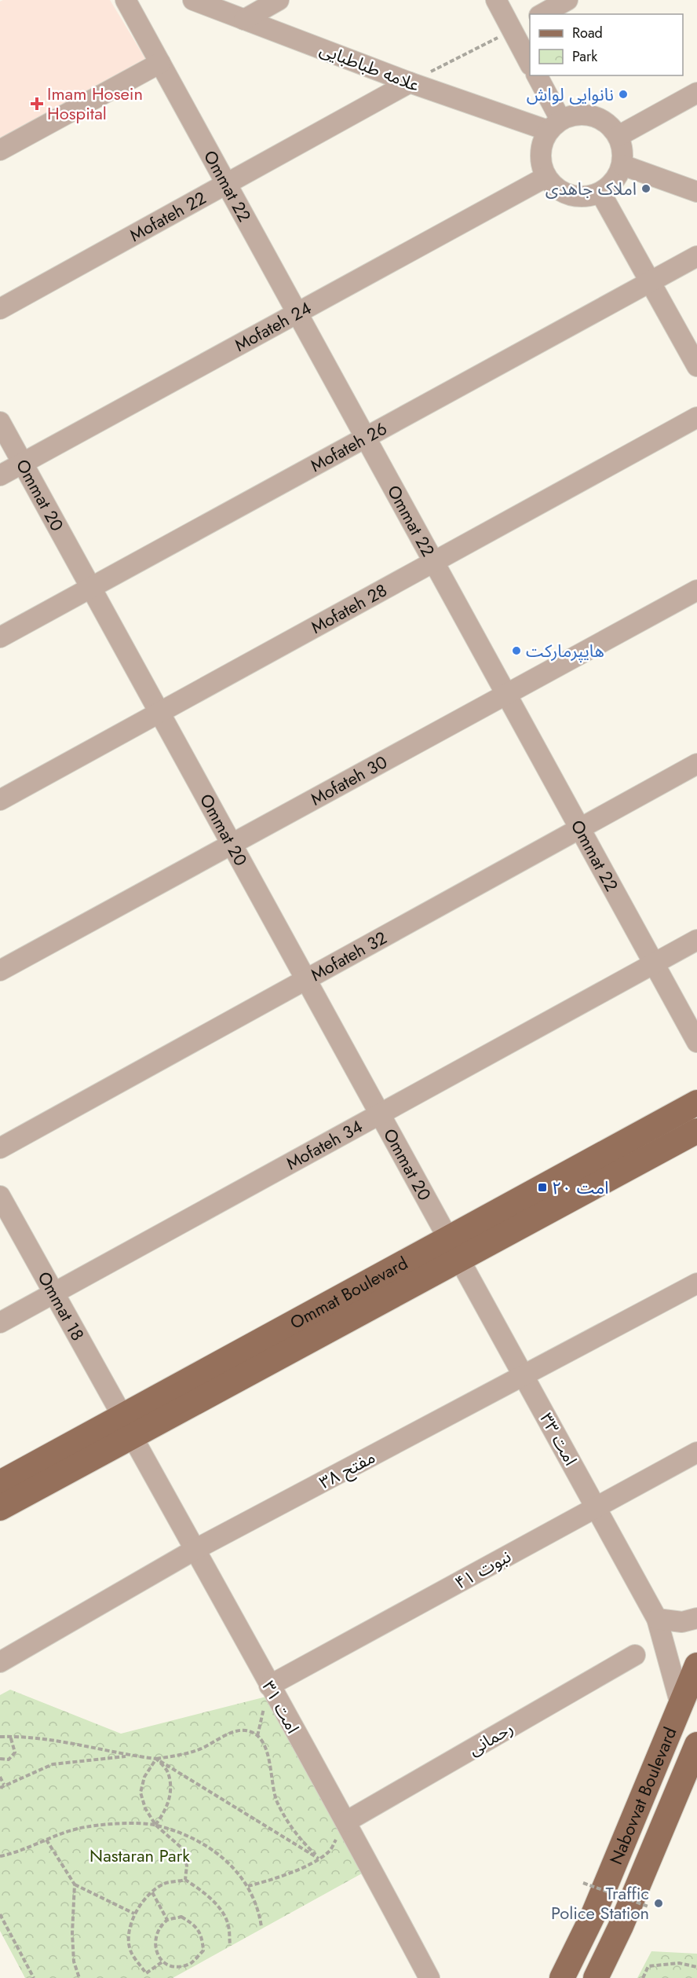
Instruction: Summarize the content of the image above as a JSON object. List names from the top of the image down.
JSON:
{
  "streets": {
    "main road": ["Ommat Boulevard", "Nabovvat Boulevard"],
    "street": [
      "علامه طباطبایی",
      "Ommat 22",
      "Mofateh 22",
      "Mofateh 24",
      "Mofateh 26",
      "Ommat 20",
      "Mofateh 28",
      "Mofateh 30",
      "Mofateh 32",
      "Mofateh 34",
      "Ommat 18",
      "امت ۳۳",
      "مفتح ۳۸",
      "نبوت ۴۱",
      "امت ۳۱",
      "رحمانی"
    ]
  },
  "crossings": [
    ["علامه طباطبایی", "Mofateh 22"],
    ["علامه طباطبایی", "Mofateh 24"],
    ["Ommat 22", "Mofateh 22"],
    ["Ommat 22", "Mofateh 24"],
    ["Ommat 22", "Mofateh 26"],
    ["Ommat 22", "Mofateh 28"],
    ["Ommat 22", "Mofateh 30"],
    ["Ommat 22", "Mofateh 32"],
    ["Ommat 22", "Mofateh 34"],
    ["Mofateh 24", "Ommat 20"],
    ["Mofateh 26", "Ommat 20"],
    ["Ommat 20", "Mofateh 28"],
    ["Ommat 20", "Mofateh 30"],
    ["Ommat 20", "Mofateh 32"],
    ["Ommat 20", "Mofateh 34"],
    ["Ommat 20", "Ommat Boulevard"],
    ["Ommat 20", "امت ۳۳"],
    ["Mofateh 34", "Ommat 18"],
    ["Ommat Boulevard", "Ommat 18"],
    ["Ommat Boulevard", "امت ۳۳"],
    ["Ommat Boulevard", "امت ۳۱"],
    ["Ommat 18", "امت ۳۱"],
    ["امت ۳۳", "مفتح ۳۸"],
    ["امت ۳۳", "نبوت ۴۱"],
    ["امت ۳۳", "Nabovvat Boulevard"],
    ["مفتح ۳۸", "امت ۳۱"],
    ["نبوت ۴۱", "امت ۳۱"],
    ["امت ۳۱", "رحمانی"]
  ],
  "parks": ["Nastaran Park"],
  "places": {
    "other": [
      "نانوایی لواش",
      "املاک جاهدی",
      "هایپرمارکت",
      "Traffic Police Station"
    ],
    "health": ["Imam Hosein Hospital"],
    "transit": ["امت ۲۰"]
  },
  "legend": ["Road", "Park"]
}
